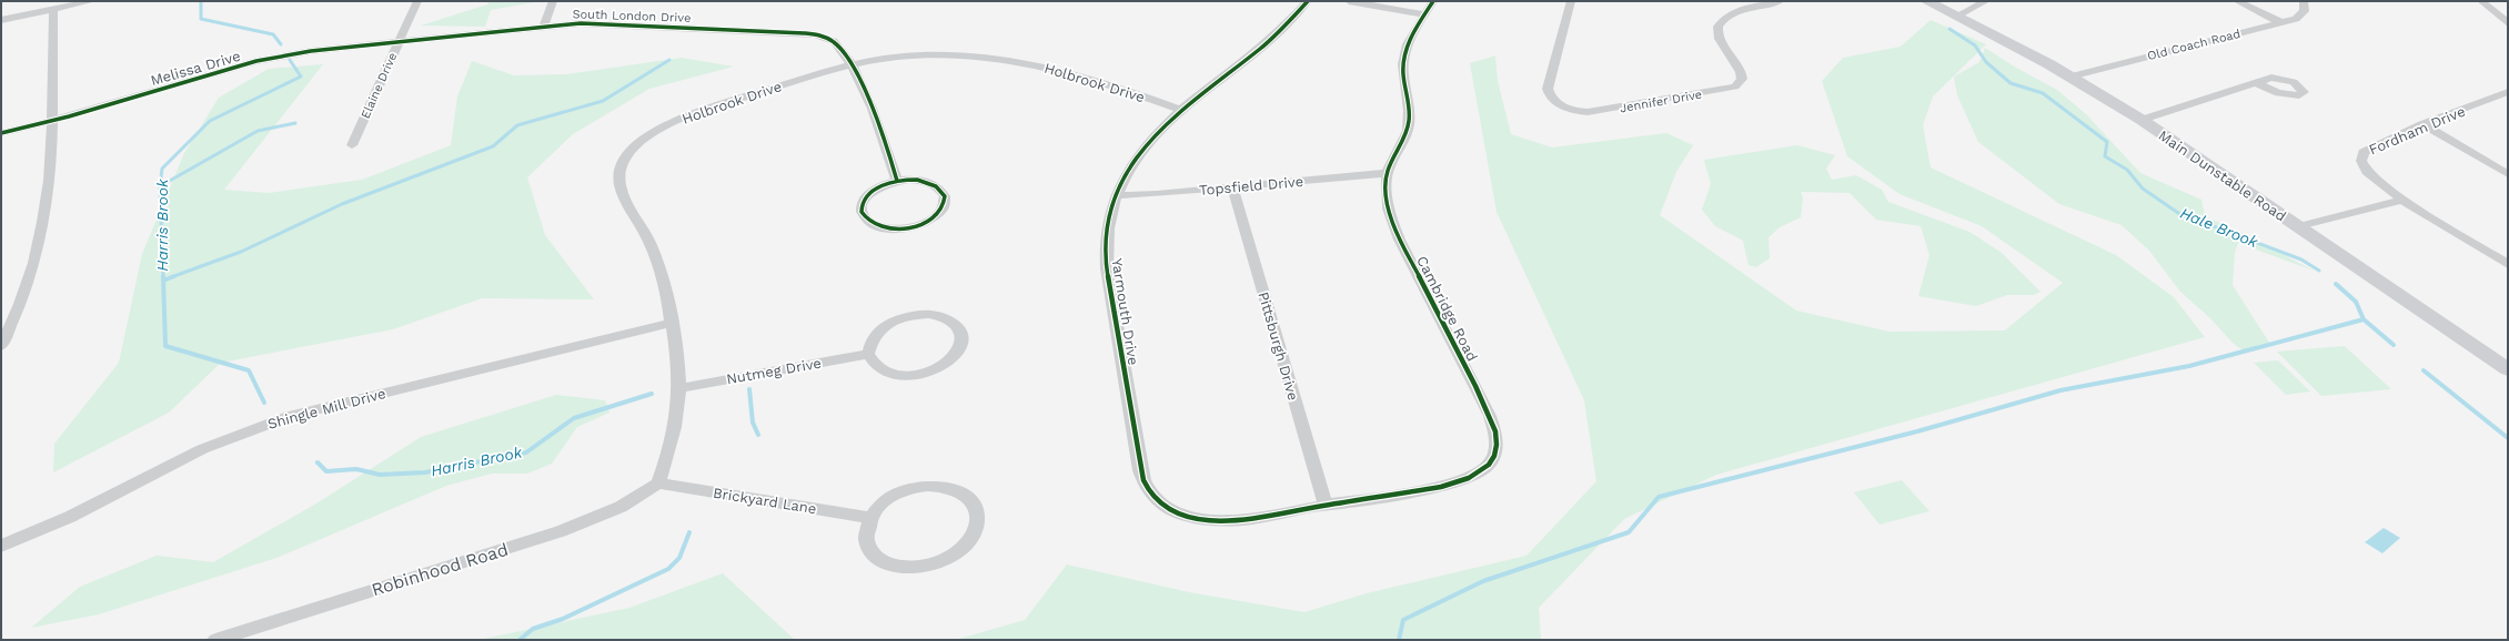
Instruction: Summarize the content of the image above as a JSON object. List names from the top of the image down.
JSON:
{
  "streets": {
    "main road": ["Main Dunstable Road"],
    "street": [
      "South London Drive",
      "Old Coach Road",
      "Melissa Drive",
      "Holbrook Drive",
      "Elaine Drive",
      "Jennifer Drive",
      "Fordham Drive",
      "Topsfield Drive",
      "Cambridge Road",
      "Yarmouth Drive",
      "Pittsburgh Drive",
      "Nutmeg Drive",
      "Shingle Mill Drive",
      "Brickyard Lane",
      "Robinhood Road"
    ]
  },
  "crossings": [
    ["South London Drive", "Melissa Drive"],
    ["South London Drive", "Holbrook Drive"],
    ["South London Drive", "Elaine Drive"],
    ["Old Coach Road", "Main Dunstable Road"],
    ["Melissa Drive", "Elaine Drive"],
    ["Holbrook Drive", "Yarmouth Drive"],
    ["Holbrook Drive", "Nutmeg Drive"],
    ["Holbrook Drive", "Shingle Mill Drive"],
    ["Holbrook Drive", "Brickyard Lane"],
    ["Holbrook Drive", "Robinhood Road"],
    ["Topsfield Drive", "Cambridge Road"],
    ["Topsfield Drive", "Yarmouth Drive"],
    ["Topsfield Drive", "Pittsburgh Drive"],
    ["Cambridge Road", "Yarmouth Drive"],
    ["Cambridge Road", "Pittsburgh Drive"],
    ["Yarmouth Drive", "Pittsburgh Drive"],
    ["Brickyard Lane", "Robinhood Road"]
  ],
  "water": ["Harris Brook", "Hale Brook"]
}
